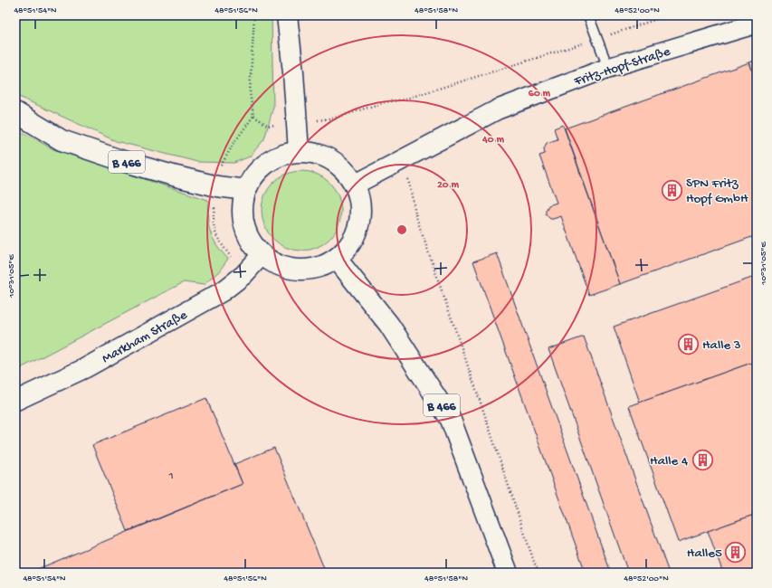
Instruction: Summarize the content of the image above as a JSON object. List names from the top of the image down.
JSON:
{
  "streets": {
    "main road": ["B 466"],
    "street": ["Fritz-Hopf-Straße", "Markham Straße"]
  },
  "crossings": [
    ["Fritz-Hopf-Straße", "B 466"],
    ["Fritz-Hopf-Straße", "Markham Straße"],
    ["B 466", "Markham Straße"]
  ],
  "places": {
    "building": [
      "SPN Fritz Hopf GmbH",
      "Halle 3",
      "Halle 4",
      "Halle5"
    ]
  },
  "house_numbers": ["1"],
  "coordinates": [
    "48°51'54\"N",
    "48°51'56\"N",
    "48°51'58\"N",
    "48°52'00\"N",
    "10°31'05\"E"
  ],
  "rings": ["60 m", "40 m", "20 m"]
}
